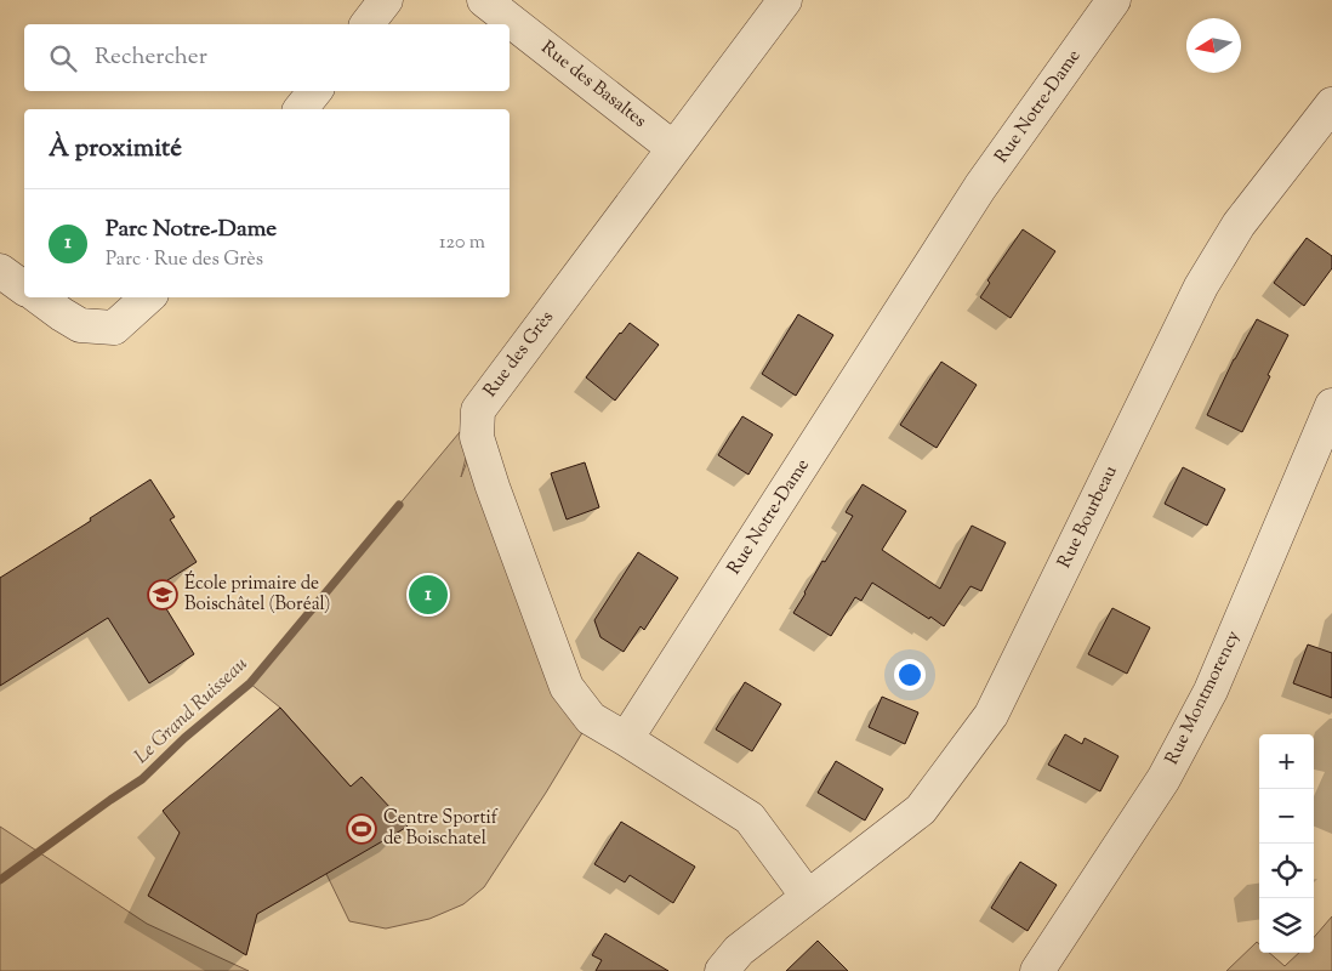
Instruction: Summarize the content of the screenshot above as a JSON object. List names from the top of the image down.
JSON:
{
  "streets": {
    "street": [
      "Rue des Basaltes",
      "Rue Notre-Dame",
      "Rue des Grès",
      "Rue Bourbeau",
      "Rue Montmorency"
    ]
  },
  "crossings": [
    ["Rue des Basaltes", "Rue des Grès"],
    ["Rue Notre-Dame", "Rue des Grès"]
  ],
  "water": ["Le Grand Ruisseau"],
  "places": {
    "school or university": ["École primaire de Boischâtel (Boréal)"],
    "sports": ["Centre Sportif de Boischatel"]
  },
  "north": "left",
  "page": {
    "search": "Rechercher",
    "heading": "À proximité",
    "list": [
      {
        "mark": "1",
        "name": "Parc Notre-Dame",
        "note": "Parc · Rue des Grès",
        "value": "120 m"
      }
    ],
    "pins": "1",
    "map_buttons": ["+", "−"]
  }
}
